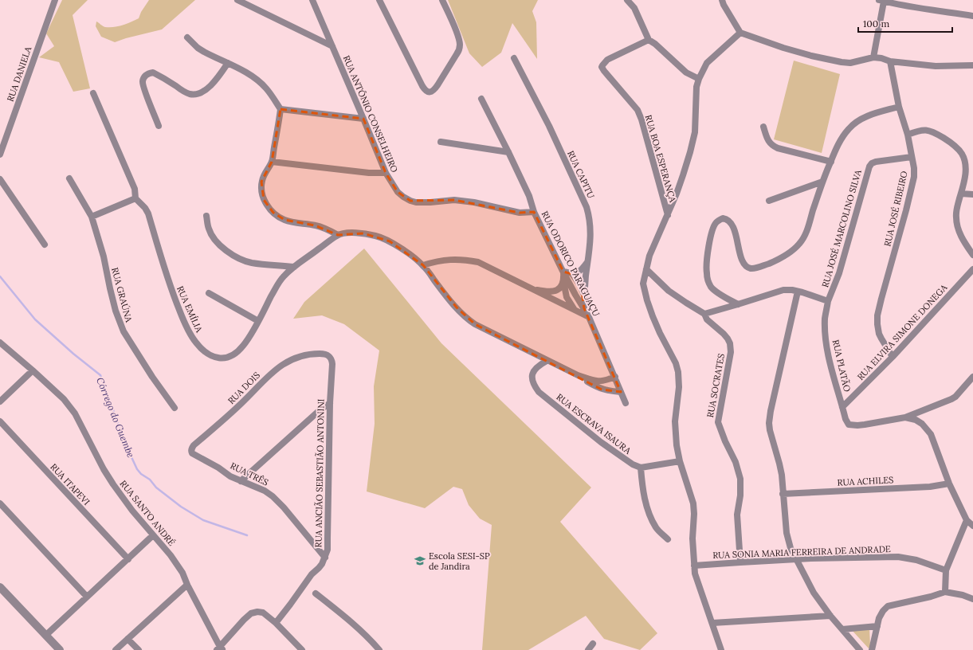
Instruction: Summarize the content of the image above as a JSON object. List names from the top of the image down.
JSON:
{
  "streets": {
    "street": [
      "RUA DANIELA",
      "RUA ANTÔNIO CONSELHEIRO",
      "RUA BOA ESPERANÇA",
      "RUA CAPITU",
      "RUA JOSÉ RIBEIRO",
      "RUA JOSÉ MARCOLINO SILVA",
      "RUA ODORICO PARAGUAÇU",
      "RUA GRAÚNA",
      "RUA EMÍLIA",
      "RUA ELVIRA SIMONE DONEGA",
      "RUA PLATÃO",
      "RUA SOCRATES",
      "RUA DOIS",
      "RUA ESCRAVA ISAURA",
      "RUA ANCIÃO SEBASTIÃO ANTONINI",
      "RUA TRÊS",
      "RUA ACHILES",
      "RUA ITAPEVI",
      "RUA SANTO ANDRÉ",
      "RUA SONIA MARIA FERREIRA DE ANDRADE"
    ]
  },
  "crossings": [
    ["RUA ANTÔNIO CONSELHEIRO", "RUA ODORICO PARAGUAÇU"],
    ["RUA CAPITU", "RUA ODORICO PARAGUAÇU"],
    ["RUA JOSÉ RIBEIRO", "RUA JOSÉ MARCOLINO SILVA"],
    ["RUA JOSÉ RIBEIRO", "RUA ELVIRA SIMONE DONEGA"],
    ["RUA JOSÉ MARCOLINO SILVA", "RUA PLATÃO"],
    ["RUA ELVIRA SIMONE DONEGA", "RUA PLATÃO"],
    ["RUA PLATÃO", "RUA ACHILES"],
    ["RUA SOCRATES", "RUA SONIA MARIA FERREIRA DE ANDRADE"],
    ["RUA DOIS", "RUA ANCIÃO SEBASTIÃO ANTONINI"],
    ["RUA DOIS", "RUA TRÊS"],
    ["RUA ANCIÃO SEBASTIÃO ANTONINI", "RUA TRÊS"]
  ],
  "water": ["Córrego do Guembe"],
  "places": {
    "school or university": ["Escola SESI-SP de Jandira"]
  },
  "scale_bar": "100 m"
}
